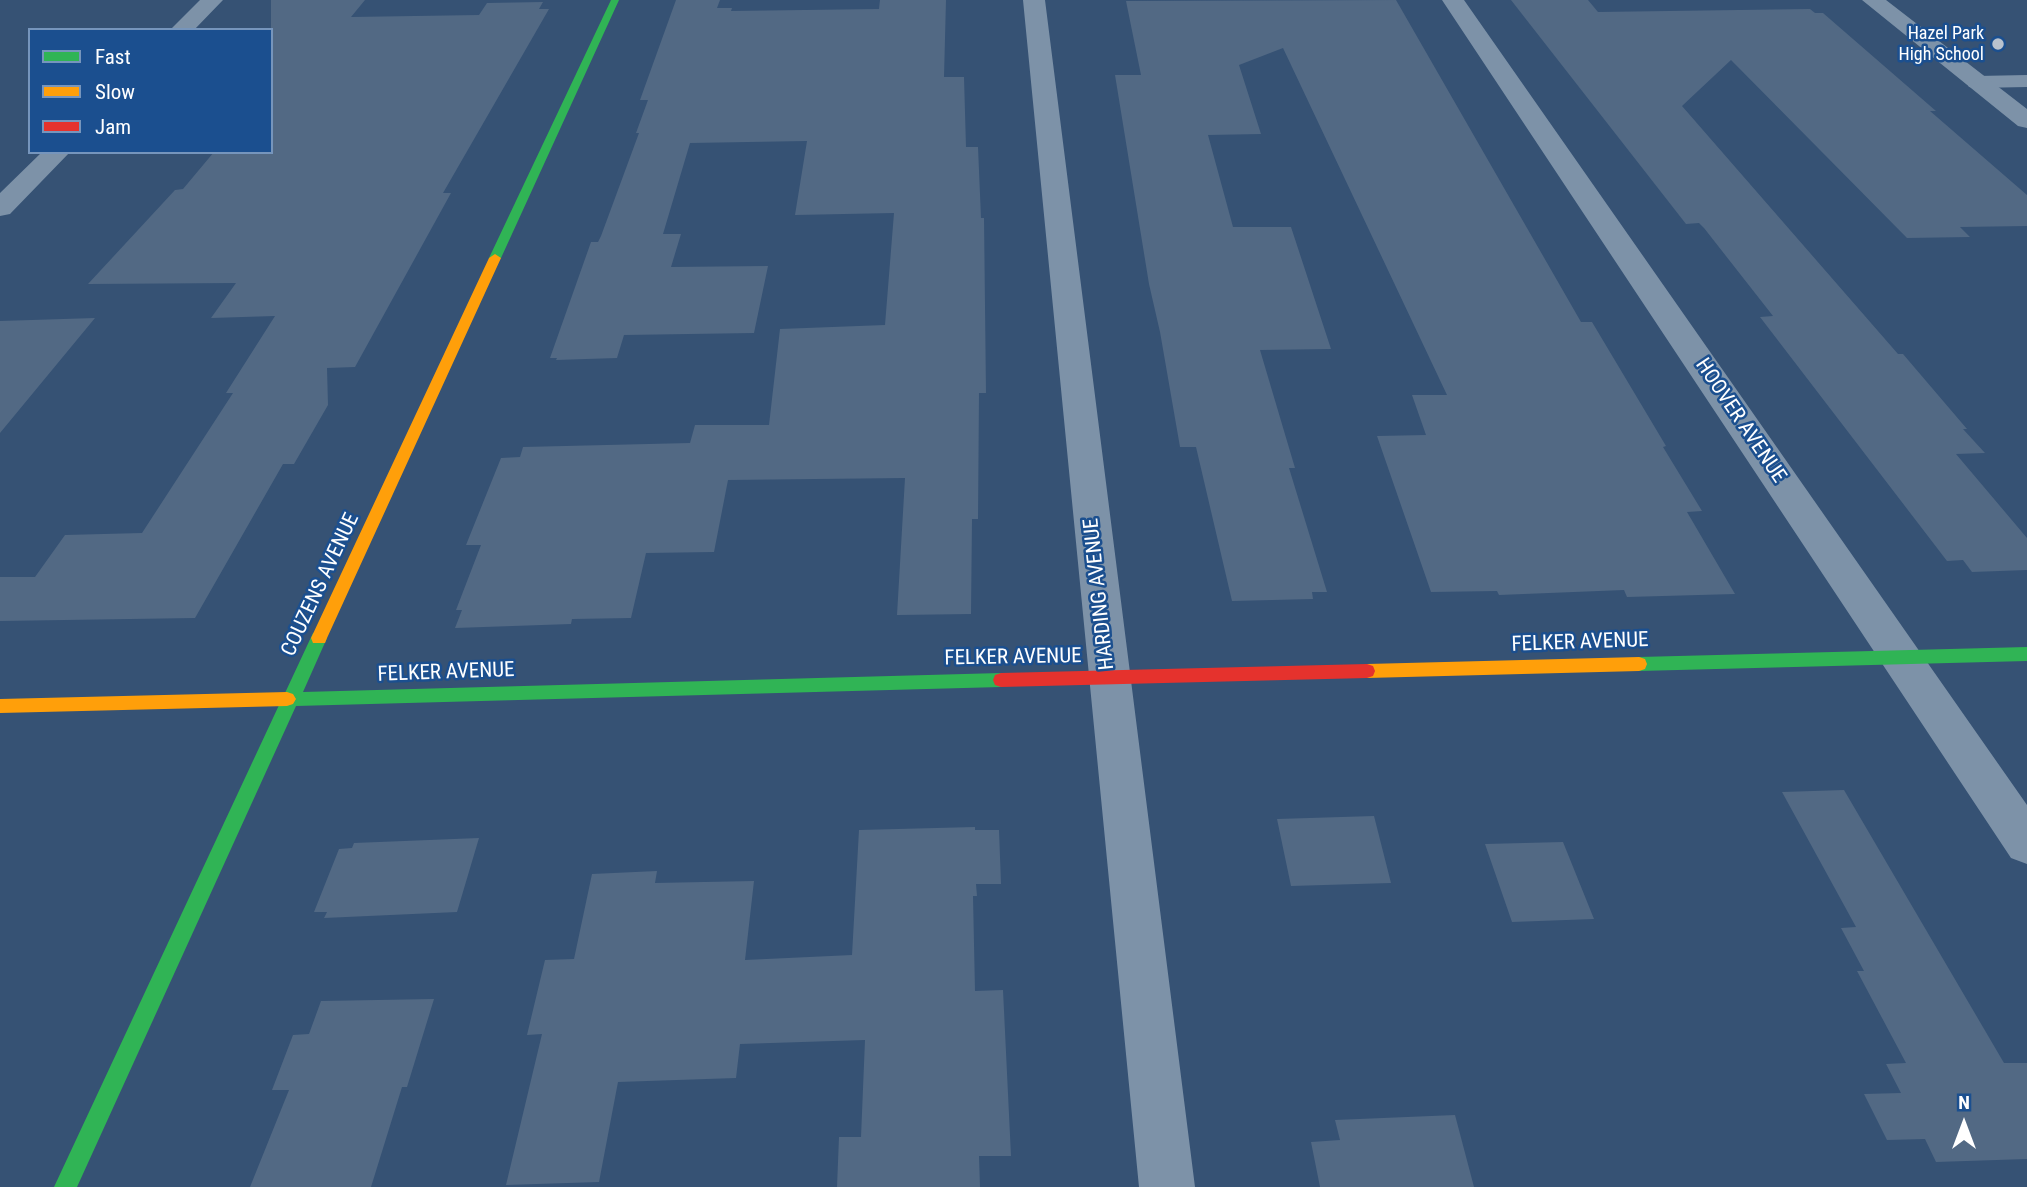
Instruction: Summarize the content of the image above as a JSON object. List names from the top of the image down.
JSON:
{
  "streets": {
    "street": [
      "HOOVER AVENUE",
      "COUZENS AVENUE",
      "HARDING AVENUE",
      "FELKER AVENUE"
    ]
  },
  "crossings": [
    ["HOOVER AVENUE", "FELKER AVENUE"],
    ["COUZENS AVENUE", "FELKER AVENUE"],
    ["HARDING AVENUE", "FELKER AVENUE"]
  ],
  "places": ["Hazel Park High School"],
  "legend": ["Fast", "Slow", "Jam"],
  "north": "top"
}
